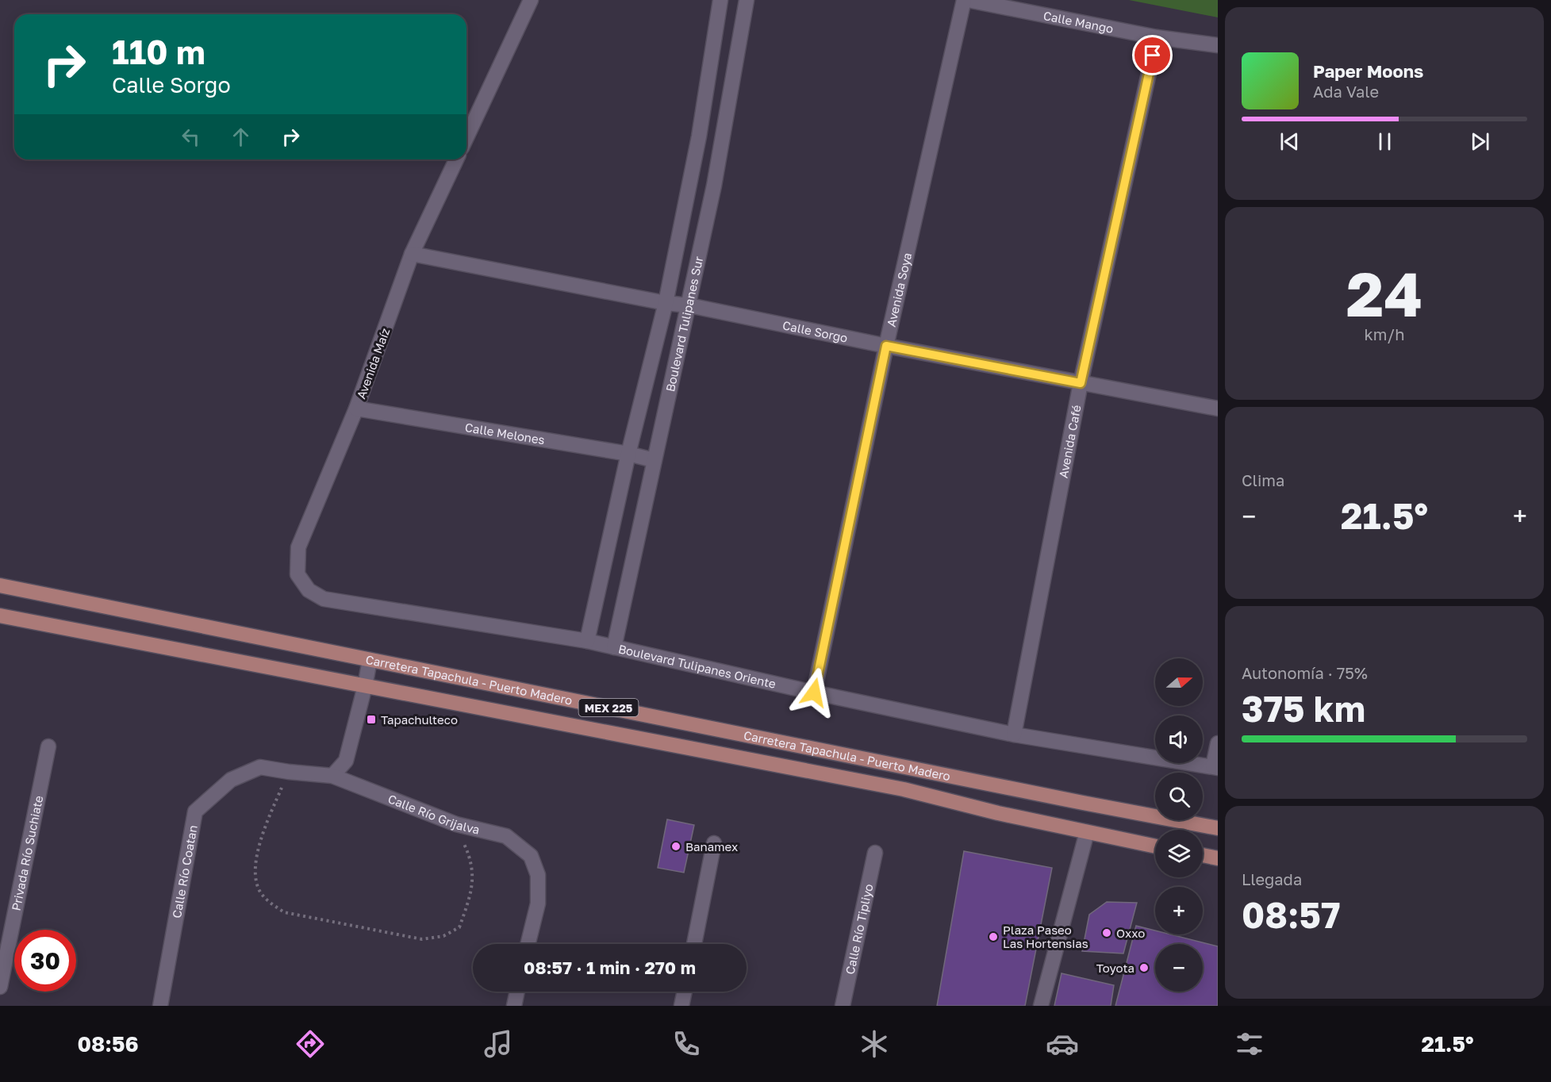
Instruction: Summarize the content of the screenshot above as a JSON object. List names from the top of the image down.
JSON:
{
  "streets": {
    "main road": ["Carretera Tapachula - Puerto Madero", "MEX 225"],
    "street": [
      "Calle Mango",
      "Avenida Soya",
      "Boulevard Tulipanes Sur",
      "Calle Sorgo",
      "Avenida Maíz",
      "Calle Melones",
      "Avenida Café",
      "Boulevard Tulipanes Oriente",
      "Calle Río Grijalva",
      "Privada Río Suchiate",
      "Calle Río Coatan",
      "Calle Río Tipliyo"
    ]
  },
  "crossings": [
    ["Calle Mango", "Avenida Café"],
    ["Avenida Soya", "Calle Sorgo"],
    ["Avenida Soya", "Boulevard Tulipanes Oriente"],
    ["Boulevard Tulipanes Sur", "Calle Sorgo"],
    ["Boulevard Tulipanes Sur", "Calle Melones"],
    ["Boulevard Tulipanes Sur", "Boulevard Tulipanes Oriente"],
    ["Calle Sorgo", "Avenida Maíz"],
    ["Calle Sorgo", "Avenida Café"],
    ["Avenida Maíz", "Calle Melones"],
    ["Avenida Maíz", "Boulevard Tulipanes Oriente"],
    ["Avenida Café", "Boulevard Tulipanes Oriente"],
    ["Calle Río Grijalva", "Calle Río Coatan"]
  ],
  "places": {
    "transit": ["Tapachulteco"],
    "other": [
      "Banamex",
      "Oxxo",
      "Plaza Paseo Las Hortensias",
      "Toyota"
    ]
  },
  "north": "right",
  "page": {
    "turn": ["110 m", "Calle Sorgo"],
    "song": ["Paper Moons", "Ada Vale"],
    "tile": [
      ["24", "km/h"],
      "Clima",
      ["Autonomía · 75%", "375 km"],
      ["Llegada", "08:57"]
    ],
    "heat": ["−", "21.5°", "+"],
    "map_buttons": ["+", "−"],
    "limit": "30",
    "trip": "08:57 · 1 min · 270 m",
    "tabs": ["08:56", "21.5°"]
  }
}
